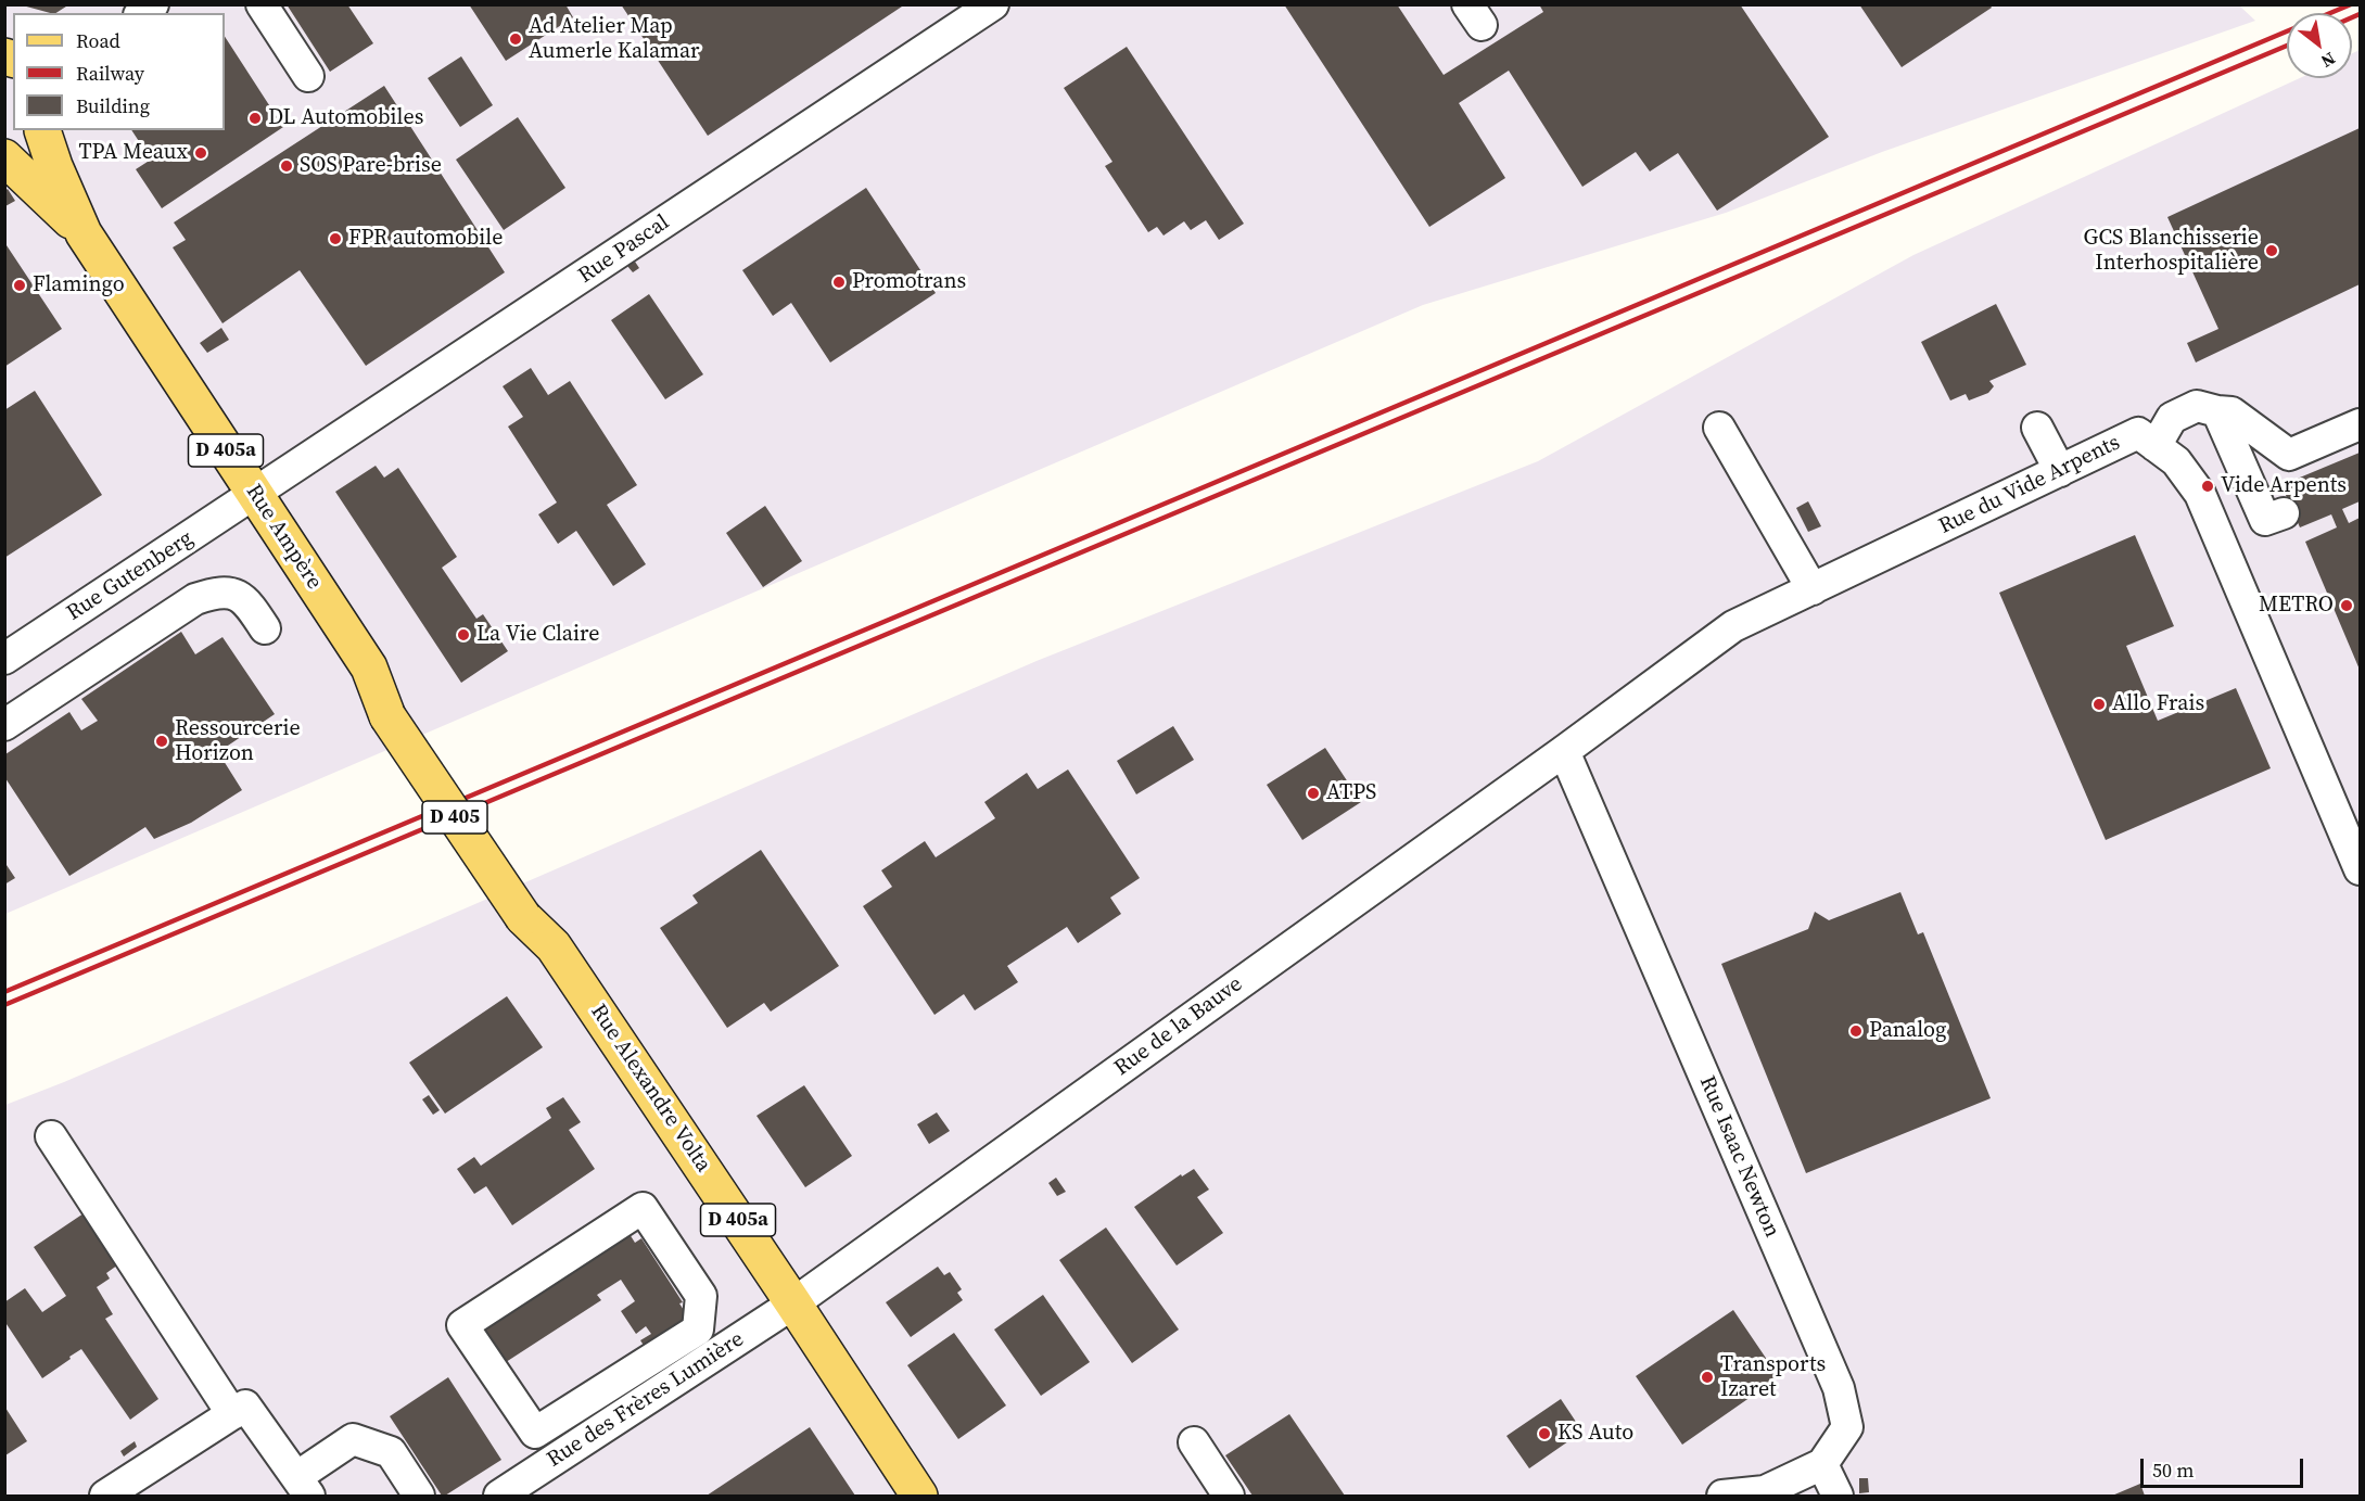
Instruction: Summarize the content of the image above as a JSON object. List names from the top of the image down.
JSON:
{
  "streets": {
    "main road": [
      "D 405a",
      "Rue Ampère",
      "D 405",
      "Rue Alexandre Volta"
    ],
    "street": [
      "Rue Pascal",
      "Rue du Vide Arpents",
      "Rue Gutenberg",
      "Rue de la Bauve",
      "Rue Isaac Newton",
      "Rue des Frères Lumière"
    ]
  },
  "crossings": [
    ["Rue Pascal", "Rue Ampère"],
    ["Rue Pascal", "Rue Gutenberg"],
    ["Rue du Vide Arpents", "Rue de la Bauve"],
    ["Rue du Vide Arpents", "Rue Isaac Newton"],
    ["Rue Ampère", "Rue Gutenberg"],
    ["Rue Ampère", "D 405"],
    ["D 405", "Rue Alexandre Volta"],
    ["Rue de la Bauve", "Rue Alexandre Volta"],
    ["Rue de la Bauve", "Rue Isaac Newton"],
    ["Rue de la Bauve", "Rue des Frères Lumière"],
    ["Rue Alexandre Volta", "Rue des Frères Lumière"]
  ],
  "places": [
    "Ad Atelier Map Aumerle Kalamar",
    "DL Automobiles",
    "TPA Meaux",
    "SOS Pare-brise",
    "FPR automobile",
    "GCS Blanchisserie Interhospitalière",
    "Promotrans",
    "Flamingo",
    "Vide Arpents",
    "METRO",
    "La Vie Claire",
    "Allo Frais",
    "Ressourcerie Horizon",
    "ATPS",
    "Panalog",
    "Transports Izaret",
    "KS Auto"
  ],
  "legend": ["Road", "Railway", "Building"],
  "scale_bar": "50 m",
  "north": "bottom right"
}
